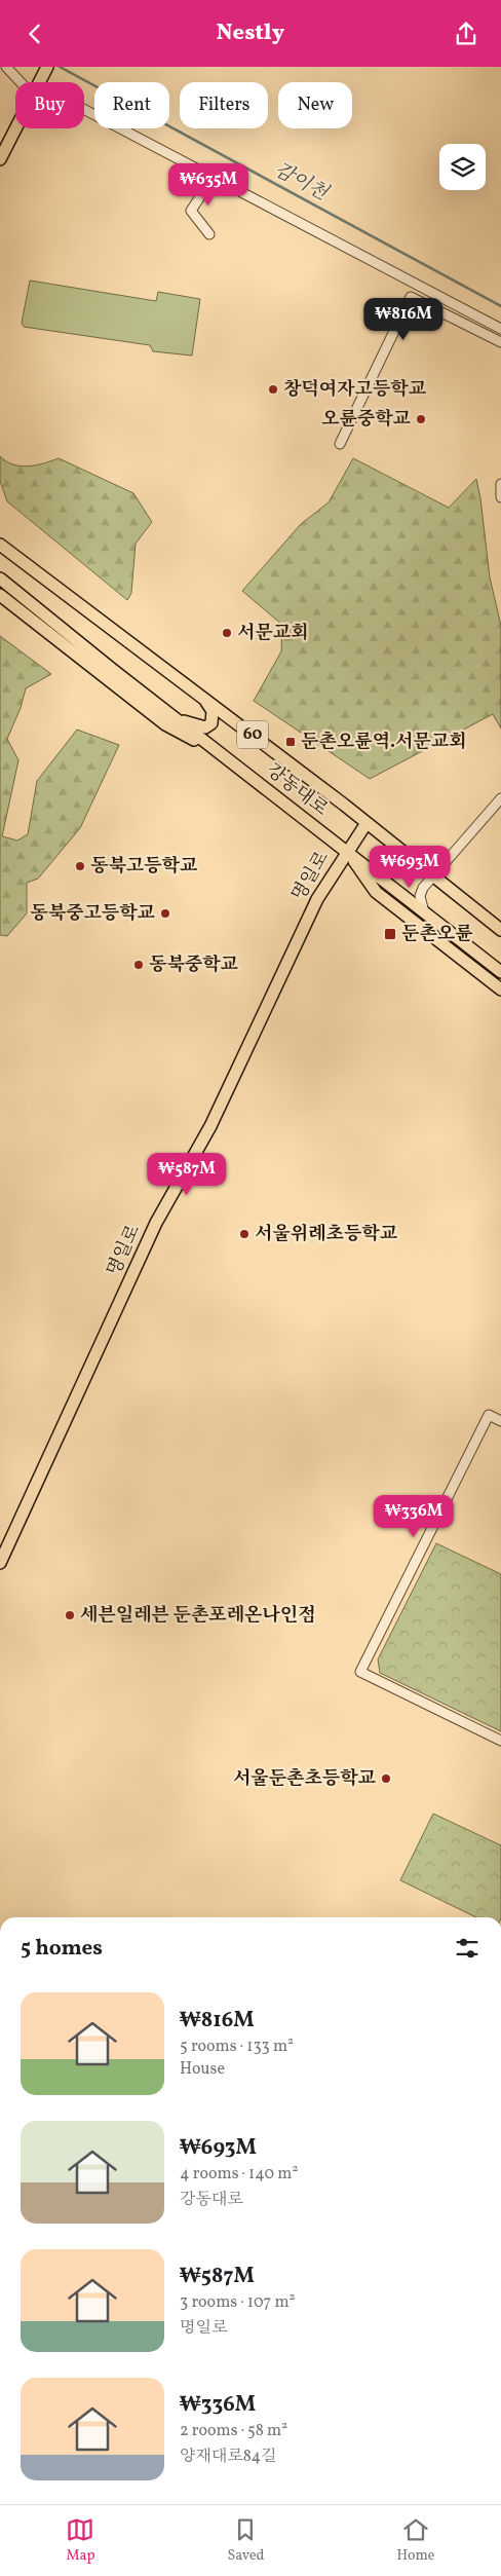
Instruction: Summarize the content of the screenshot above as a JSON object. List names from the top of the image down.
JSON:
{
  "streets": {
    "main road": ["60", "강동대로", "명일로"]
  },
  "crossings": [
    ["강동대로", "명일로"]
  ],
  "water": ["감이천"],
  "places": {
    "other": [
      "창덕여자고등학교",
      "오륜중학교",
      "서문교회",
      "동북고등학교",
      "동북중고등학교",
      "동북중학교",
      "서울위례초등학교",
      "세븐일레븐 둔촌포레온나인점",
      "서울둔촌초등학교"
    ],
    "transit": ["둔촌오륜역.서문교회", "둔촌오륜"]
  },
  "page": {
    "header": "Nestly",
    "chip": [
      "Buy",
      "Rent",
      "Filters",
      "New"
    ],
    "price": [
      "₩635M",
      "₩816M",
      "₩693M",
      "₩587M",
      "₩336M"
    ],
    "heading": "5 homes",
    "list": [
      {
        "name": "₩816M",
        "note": "5 rooms · 133 m² · House"
      },
      {
        "name": "₩693M",
        "note": "4 rooms · 140 m² · 강동대로"
      },
      {
        "name": "₩587M",
        "note": "3 rooms · 107 m² · 명일로"
      },
      {
        "name": "₩336M",
        "note": "2 rooms · 58 m² · 양재대로84길"
      }
    ],
    "tabs": ["Map", "Saved", "Home"]
  }
}
